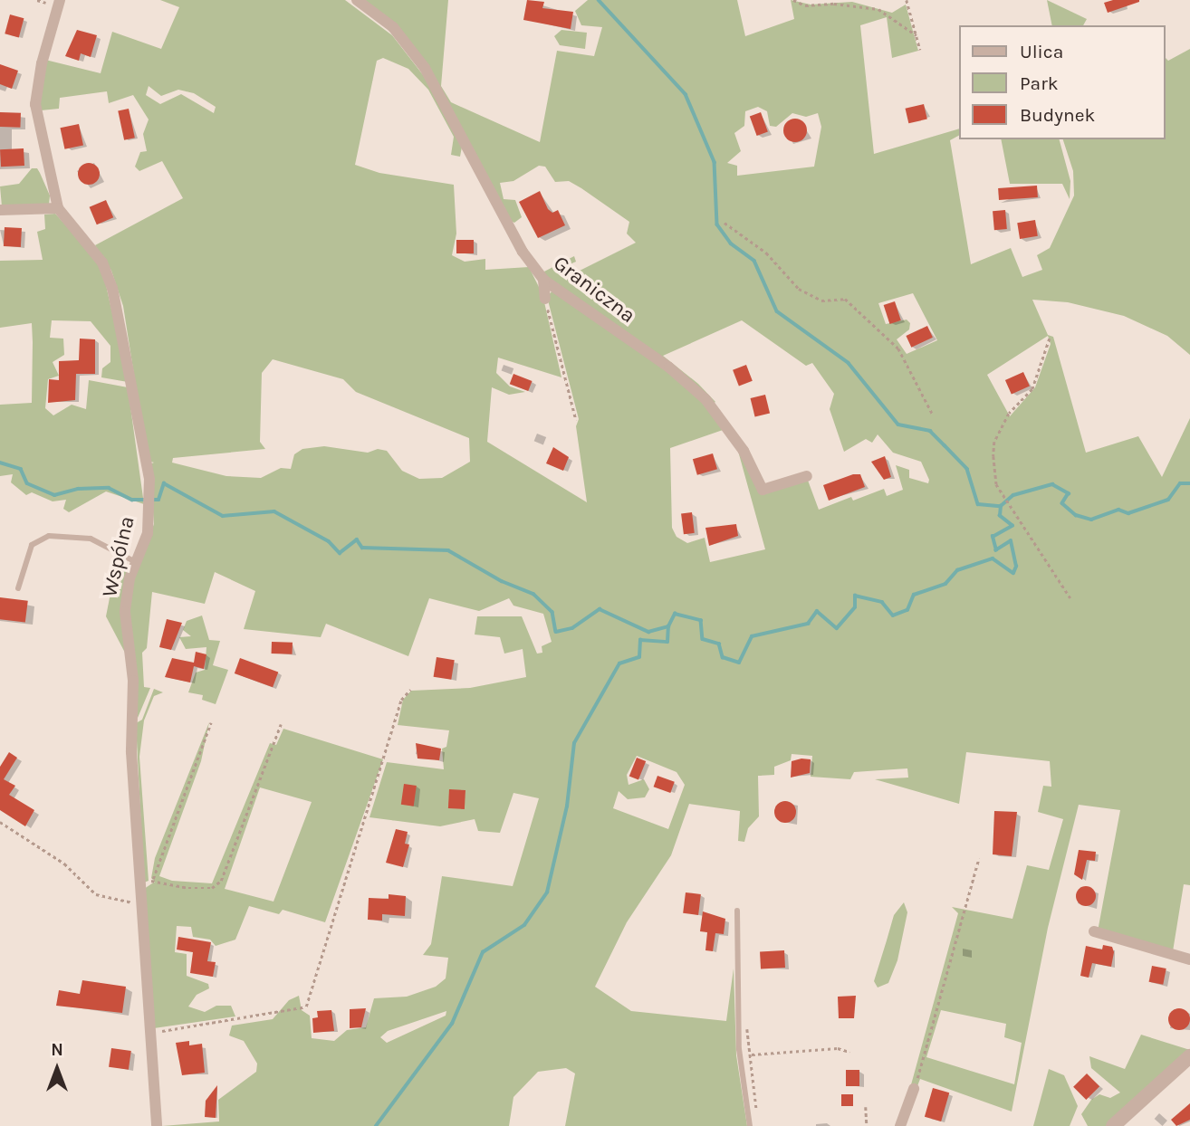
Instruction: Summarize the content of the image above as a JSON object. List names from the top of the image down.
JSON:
{
  "streets": {
    "street": ["Graniczna", "Wspólna"]
  },
  "legend": ["Ulica", "Park", "Budynek"],
  "north": "top"
}
